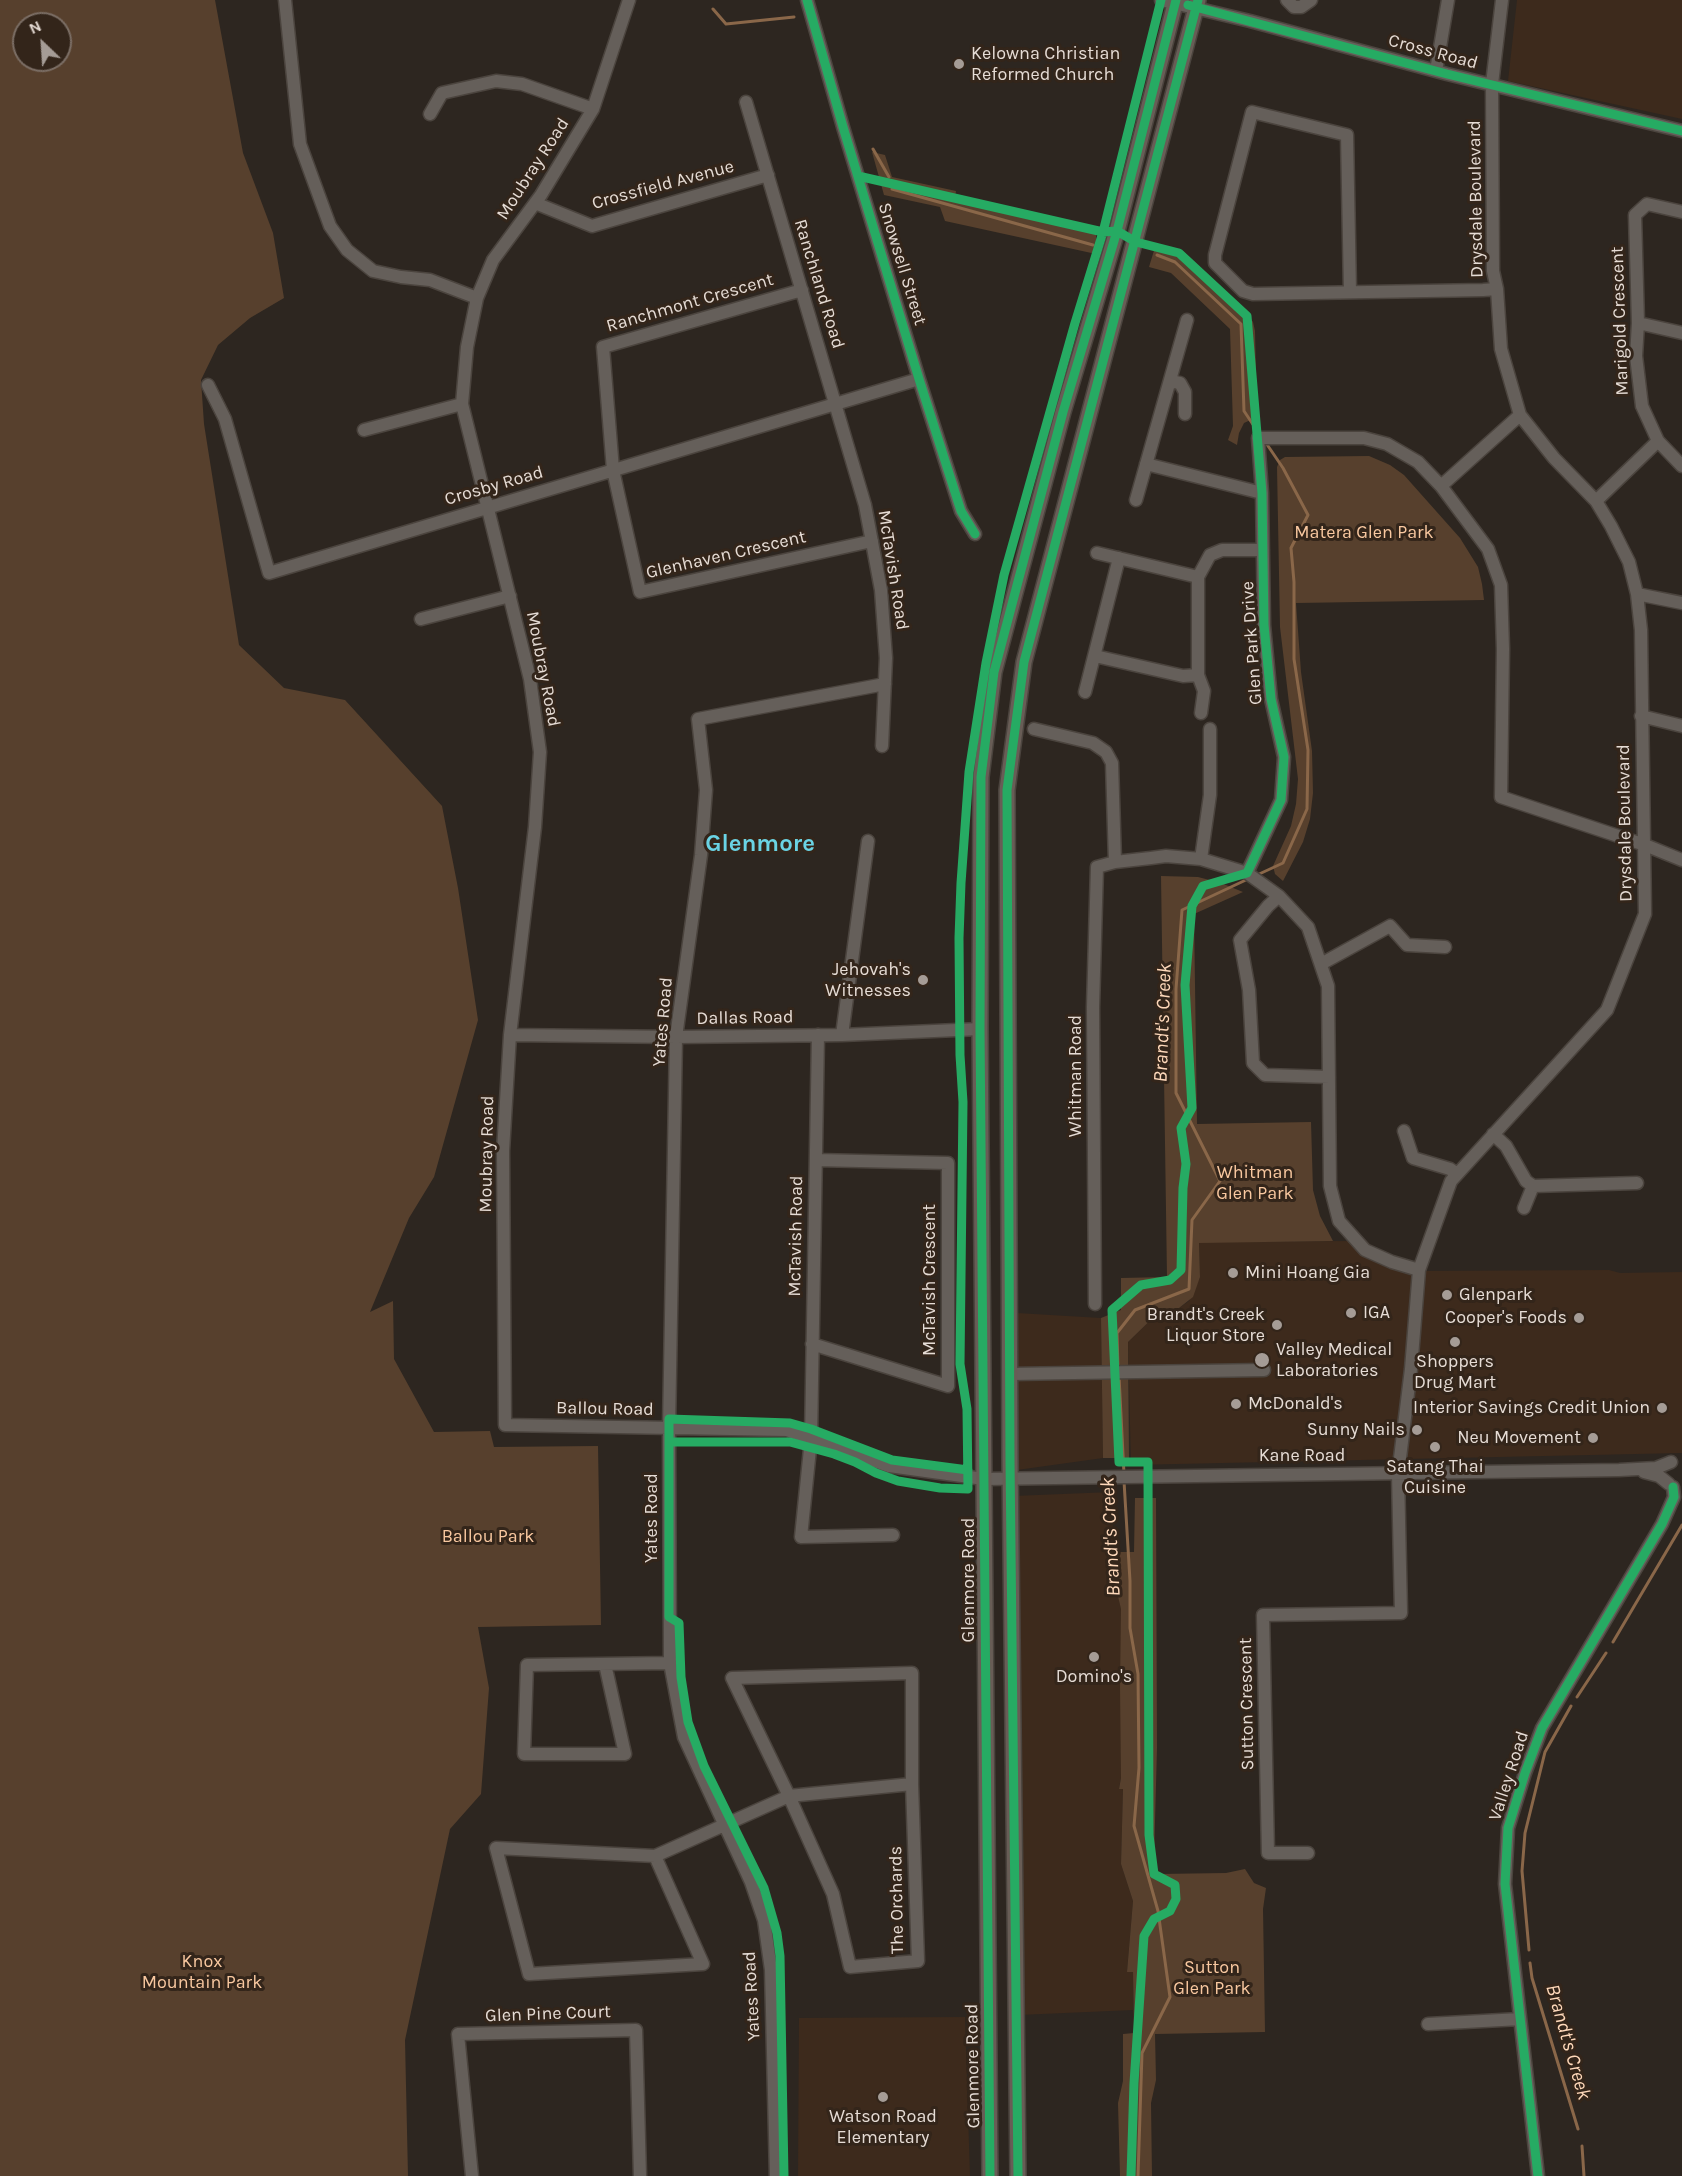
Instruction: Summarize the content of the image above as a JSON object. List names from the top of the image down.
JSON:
{
  "streets": {
    "main road": ["Glenmore Road"],
    "street": [
      "Cross Road",
      "Moubray Road",
      "Crossfield Avenue",
      "Drysdale Boulevard",
      "Snowsell Street",
      "Ranchland Road",
      "Ranchmont Crescent",
      "Marigold Crescent",
      "Crosby Road",
      "Glenhaven Crescent",
      "McTavish Road",
      "Glen Park Drive",
      "Dallas Road",
      "Yates Road",
      "Whitman Road",
      "McTavish Crescent",
      "Ballou Road",
      "Kane Road",
      "Sutton Crescent",
      "Valley Road",
      "The Orchards",
      "Glen Pine Court"
    ]
  },
  "crossings": [
    ["Cross Road", "Drysdale Boulevard"],
    ["Cross Road", "Glenmore Road"],
    ["Moubray Road", "Crossfield Avenue"],
    ["Moubray Road", "Crosby Road"],
    ["Moubray Road", "Dallas Road"],
    ["Moubray Road", "Ballou Road"],
    ["Crossfield Avenue", "Ranchland Road"],
    ["Drysdale Boulevard", "Glen Park Drive"],
    ["Drysdale Boulevard", "Kane Road"],
    ["Drysdale Boulevard", "Sutton Crescent"],
    ["Snowsell Street", "Crosby Road"],
    ["Ranchland Road", "Ranchmont Crescent"],
    ["Ranchland Road", "Crosby Road"],
    ["Ranchland Road", "McTavish Road"],
    ["Ranchmont Crescent", "Crosby Road"],
    ["Ranchmont Crescent", "Glenhaven Crescent"],
    ["Crosby Road", "Glenhaven Crescent"],
    ["Crosby Road", "McTavish Road"],
    ["Glenhaven Crescent", "McTavish Road"],
    ["McTavish Road", "Dallas Road"],
    ["McTavish Road", "Yates Road"],
    ["McTavish Road", "McTavish Crescent"],
    ["McTavish Road", "Ballou Road"],
    ["Dallas Road", "Yates Road"],
    ["Dallas Road", "Glenmore Road"],
    ["Yates Road", "Ballou Road"],
    ["Ballou Road", "Kane Road"],
    ["Ballou Road", "Glenmore Road"],
    ["Kane Road", "Glenmore Road"],
    ["Kane Road", "Valley Road"]
  ],
  "districts": ["Glenmore"],
  "water": ["Brandt's Creek"],
  "parks": [
    "Matera Glen Park",
    "Whitman Glen Park",
    "Ballou Park",
    "Knox Mountain Park",
    "Sutton Glen Park"
  ],
  "places": [
    "Kelowna Christian Reformed Church",
    "Jehovah's Witnesses",
    "Mini Hoang Gia",
    "Glenpark",
    "IGA",
    "Cooper's Foods",
    "Brandt's Creek Liquor Store",
    "Shoppers Drug Mart",
    "Valley Medical Laboratories",
    "McDonald's",
    "Interior Savings Credit Union",
    "Sunny Nails",
    "Neu Movement",
    "Satang Thai Cuisine",
    "Domino's",
    "Watson Road Elementary"
  ],
  "north": "top left"
}
